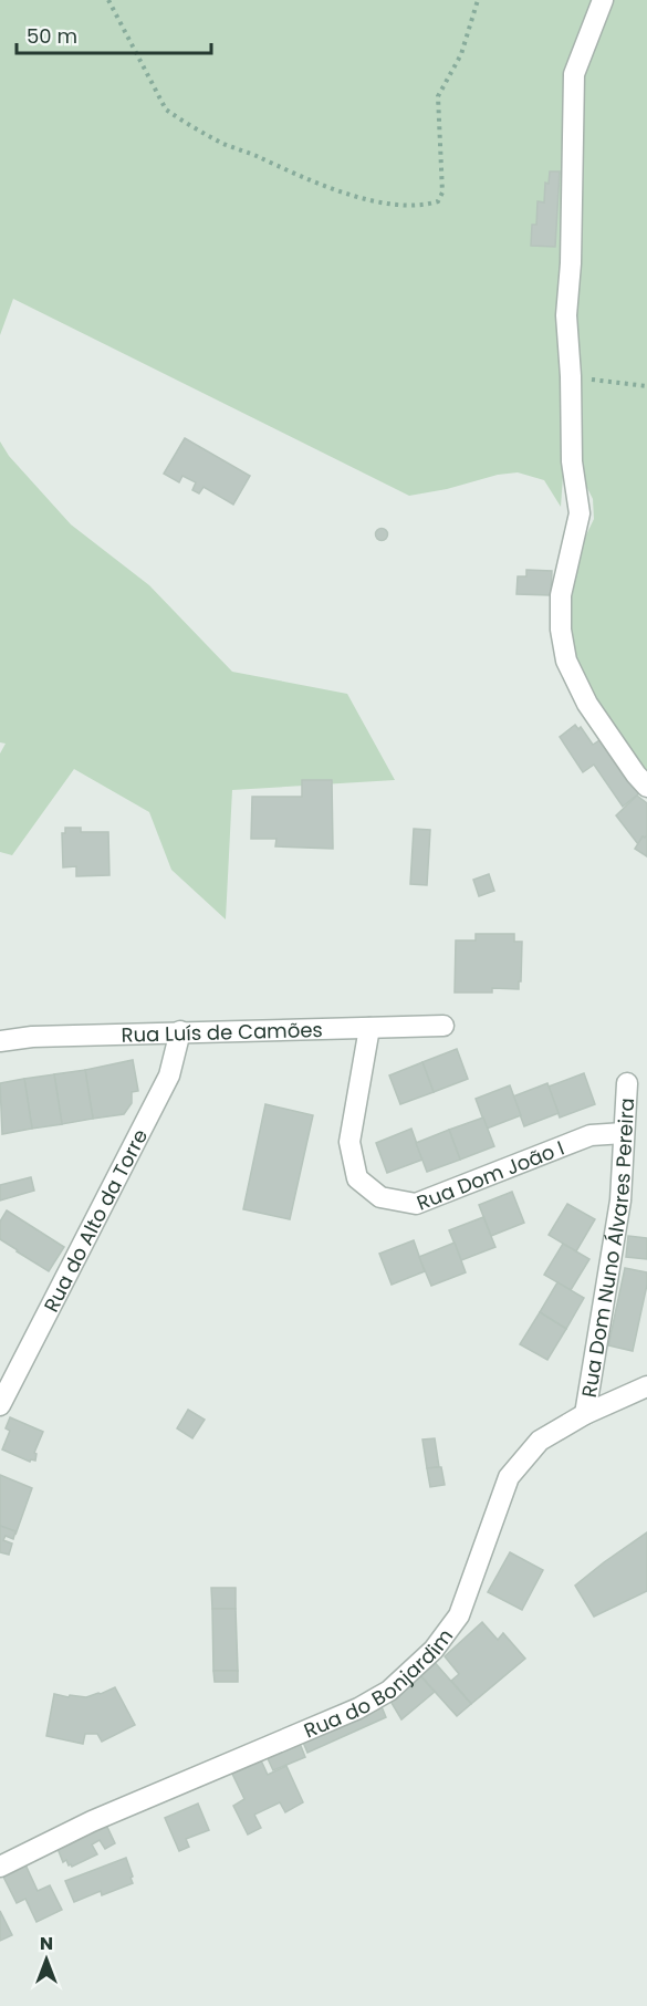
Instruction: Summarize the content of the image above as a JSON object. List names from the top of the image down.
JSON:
{
  "streets": {
    "street": [
      "Rua Luís de Camões",
      "Rua Dom João I",
      "Rua do Alto da Torre",
      "Rua Dom Nuno Álvares Pereira",
      "Rua do Bonjardim"
    ]
  },
  "crossings": [
    ["Rua Luís de Camões", "Rua Dom João I"],
    ["Rua Luís de Camões", "Rua do Alto da Torre"],
    ["Rua Dom João I", "Rua Dom Nuno Álvares Pereira"],
    ["Rua Dom Nuno Álvares Pereira", "Rua do Bonjardim"]
  ],
  "scale_bar": "50 m",
  "north": "top"
}
